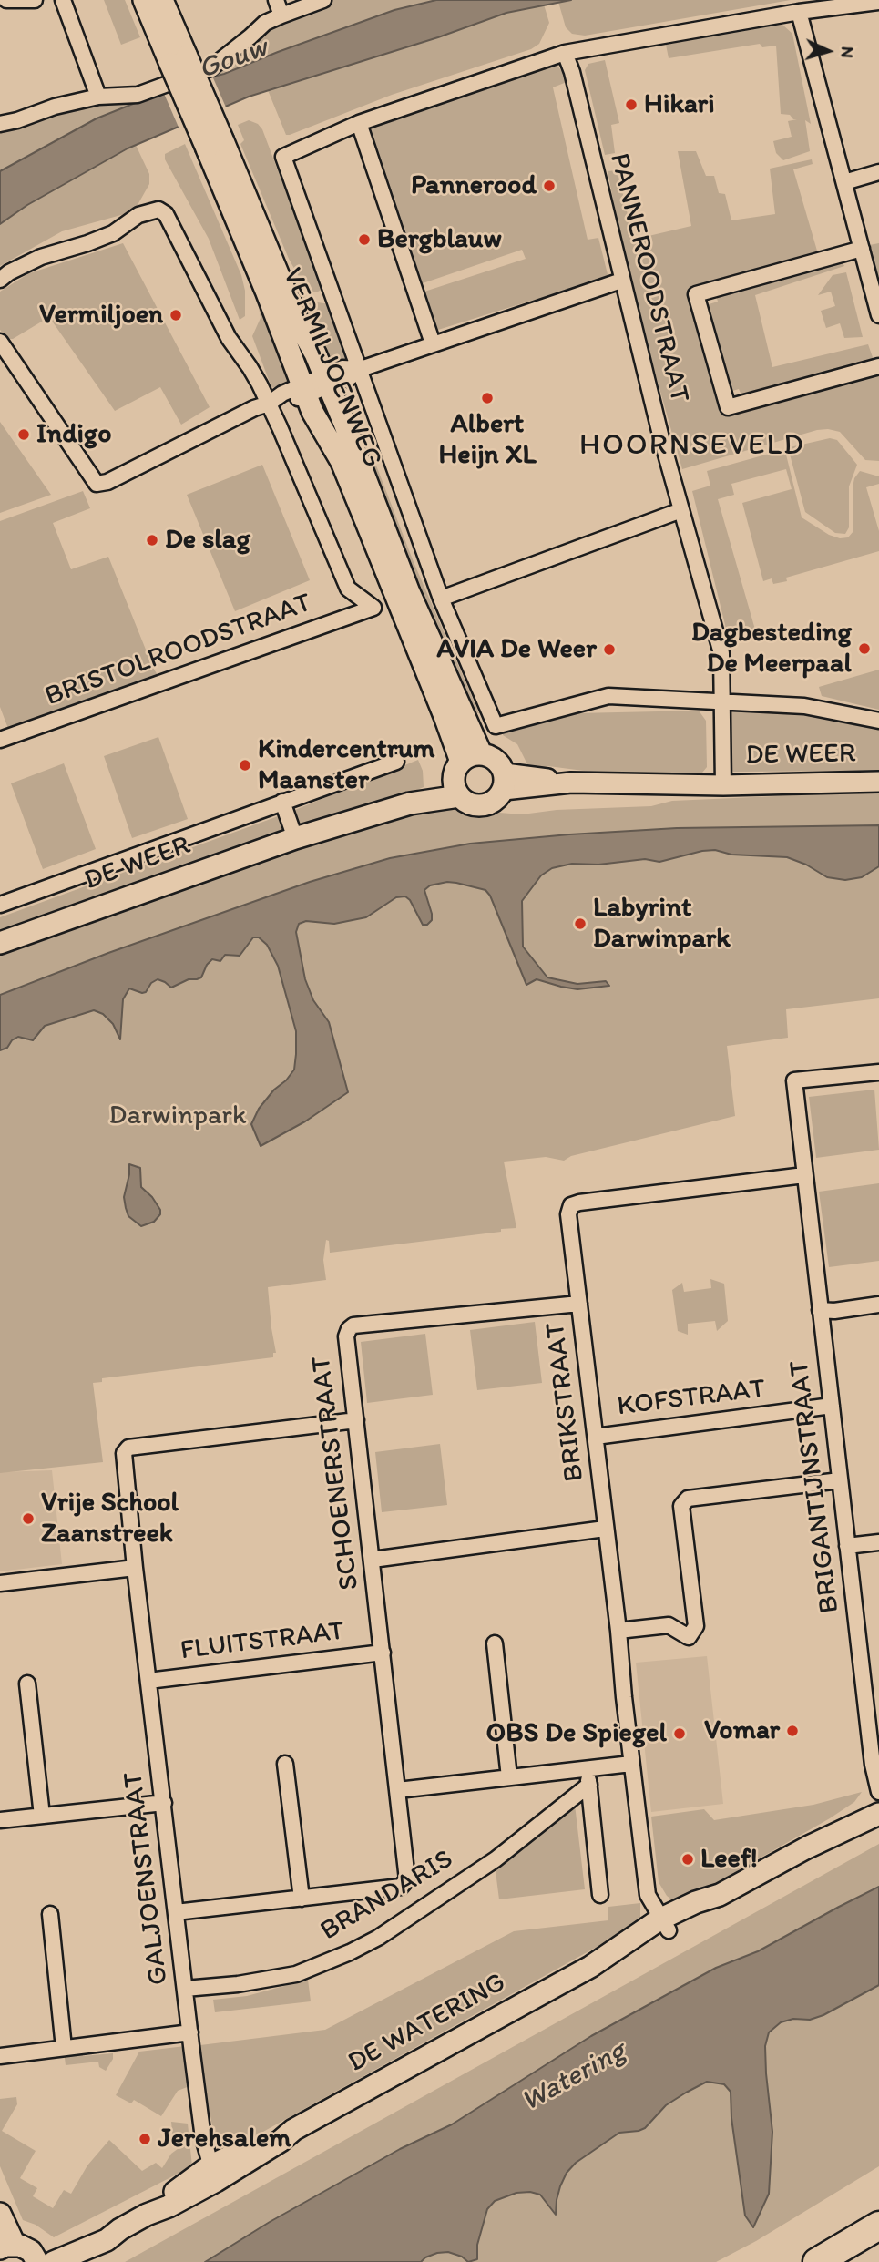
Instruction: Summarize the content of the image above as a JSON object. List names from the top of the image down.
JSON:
{
  "streets": {
    "main road": ["VERMILJOENWEG", "DE WEER", "DE WATERING"],
    "street": [
      "PANNEROODSTRAAT",
      "BRISTOLROODSTRAAT",
      "KOFSTRAAT",
      "BRIKSTRAAT",
      "SCHOENERSTRAAT",
      "BRIGANTIJNSTRAAT",
      "FLUITSTRAAT",
      "GALJOENSTRAAT",
      "BRANDARIS"
    ]
  },
  "crossings": [
    ["PANNEROODSTRAAT", "DE WEER"],
    ["VERMILJOENWEG", "DE WEER"],
    ["KOFSTRAAT", "BRIKSTRAAT"],
    ["KOFSTRAAT", "BRIGANTIJNSTRAAT"],
    ["BRIKSTRAAT", "SCHOENERSTRAAT"],
    ["BRIKSTRAAT", "BRIGANTIJNSTRAAT"],
    ["BRIKSTRAAT", "DE WATERING"],
    ["SCHOENERSTRAAT", "FLUITSTRAAT"],
    ["SCHOENERSTRAAT", "GALJOENSTRAAT"],
    ["FLUITSTRAAT", "GALJOENSTRAAT"],
    ["GALJOENSTRAAT", "BRANDARIS"],
    ["GALJOENSTRAAT", "DE WATERING"]
  ],
  "districts": ["HOORNSEVELD"],
  "water": ["Gouw", "Watering"],
  "parks": ["Darwinpark"],
  "places": [
    "Hikari",
    "Pannerood",
    "Bergblauw",
    "Vermiljoen",
    "Albert Heijn XL",
    "Indigo",
    "De slag",
    "Dagbesteding De Meerpaal",
    "AVIA De Weer",
    "Kindercentrum Maanster",
    "Labyrint Darwinpark",
    "Vrije School Zaanstreek",
    "Vomar",
    "OBS De Spiegel",
    "Leef!",
    "Jerehsalem"
  ],
  "north": "right"
}
